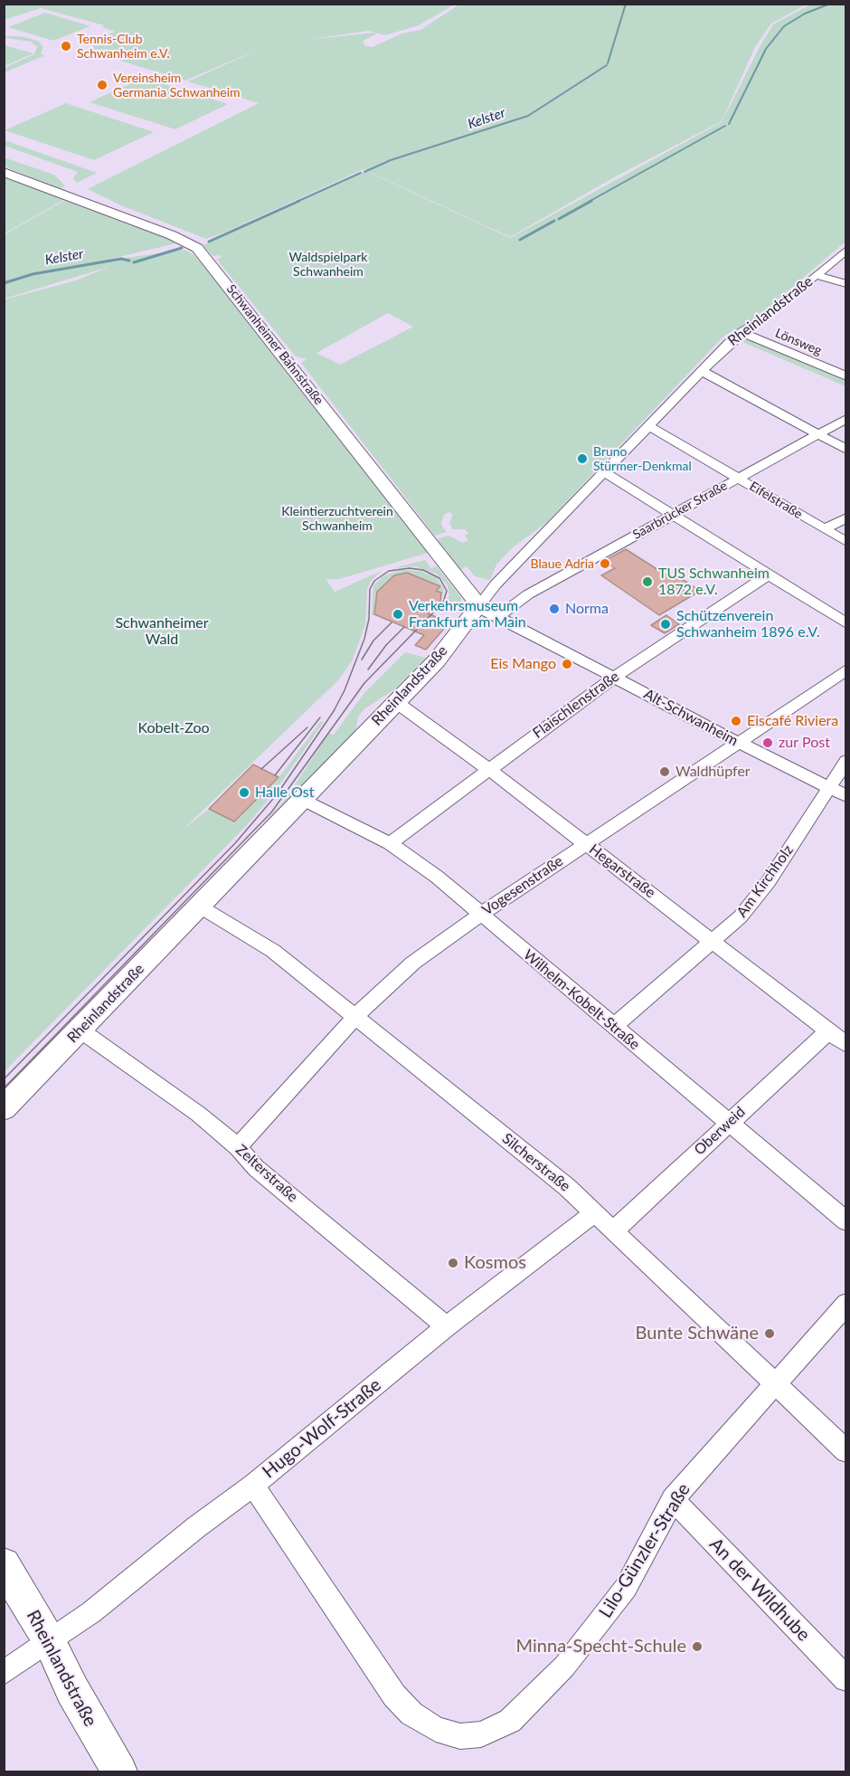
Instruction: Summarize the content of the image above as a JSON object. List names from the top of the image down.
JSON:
{
  "streets": {
    "street": [
      "Rheinlandstraße",
      "Lönsweg",
      "Schwanheimer Bahnstraße",
      "Eifelstraße",
      "Saarbrücker Straße",
      "Flaischlenstraße",
      "Alt-Schwanheim",
      "Hegarstraße",
      "Am Kirchholz",
      "Vogesenstraße",
      "Wilhelm-Kobelt-Straße",
      "Oberweid",
      "Silcherstraße",
      "Zelterstraße",
      "Hugo-Wolf-Straße",
      "Lilo-Günzler-Straße",
      "An der Wildhube"
    ]
  },
  "crossings": [
    ["Rheinlandstraße", "Lönsweg"],
    ["Rheinlandstraße", "Schwanheimer Bahnstraße"],
    ["Rheinlandstraße", "Eifelstraße"],
    ["Rheinlandstraße", "Alt-Schwanheim"],
    ["Rheinlandstraße", "Hegarstraße"],
    ["Rheinlandstraße", "Wilhelm-Kobelt-Straße"],
    ["Rheinlandstraße", "Silcherstraße"],
    ["Rheinlandstraße", "Zelterstraße"],
    ["Rheinlandstraße", "Hugo-Wolf-Straße"],
    ["Schwanheimer Bahnstraße", "Alt-Schwanheim"],
    ["Eifelstraße", "Saarbrücker Straße"],
    ["Saarbrücker Straße", "Alt-Schwanheim"],
    ["Flaischlenstraße", "Alt-Schwanheim"],
    ["Flaischlenstraße", "Hegarstraße"],
    ["Flaischlenstraße", "Wilhelm-Kobelt-Straße"],
    ["Alt-Schwanheim", "Am Kirchholz"],
    ["Alt-Schwanheim", "Vogesenstraße"],
    ["Hegarstraße", "Am Kirchholz"],
    ["Hegarstraße", "Vogesenstraße"],
    ["Hegarstraße", "Oberweid"],
    ["Am Kirchholz", "Wilhelm-Kobelt-Straße"],
    ["Vogesenstraße", "Wilhelm-Kobelt-Straße"],
    ["Vogesenstraße", "Silcherstraße"],
    ["Vogesenstraße", "Zelterstraße"],
    ["Wilhelm-Kobelt-Straße", "Oberweid"],
    ["Oberweid", "Silcherstraße"],
    ["Silcherstraße", "Hugo-Wolf-Straße"],
    ["Silcherstraße", "Lilo-Günzler-Straße"],
    ["Zelterstraße", "Hugo-Wolf-Straße"],
    ["Hugo-Wolf-Straße", "Lilo-Günzler-Straße"],
    ["Lilo-Günzler-Straße", "An der Wildhube"]
  ],
  "water": ["Kelster"],
  "parks": [
    "Waldspielpark Schwanheim",
    "Kleintierzuchtverein Schwanheim",
    "Schwanheimer Wald",
    "Kobelt-Zoo"
  ],
  "places": [
    "Tennis-Club Schwanheim e.V.",
    "Vereinsheim Germania Schwanheim",
    "Bruno Stürmer-Denkmal",
    "Blaue Adria",
    "TUS Schwanheim 1872 e.V.",
    "Norma",
    "Verkehrsmuseum Frankfurt am Main",
    "Schützenverein Schwanheim 1896 e.V.",
    "Eis Mango",
    "Eiscafé Riviera",
    "zur Post",
    "Waldhüpfer",
    "Halle Ost",
    "Kosmos",
    "Bunte Schwäne",
    "Minna-Specht-Schule"
  ]
}
